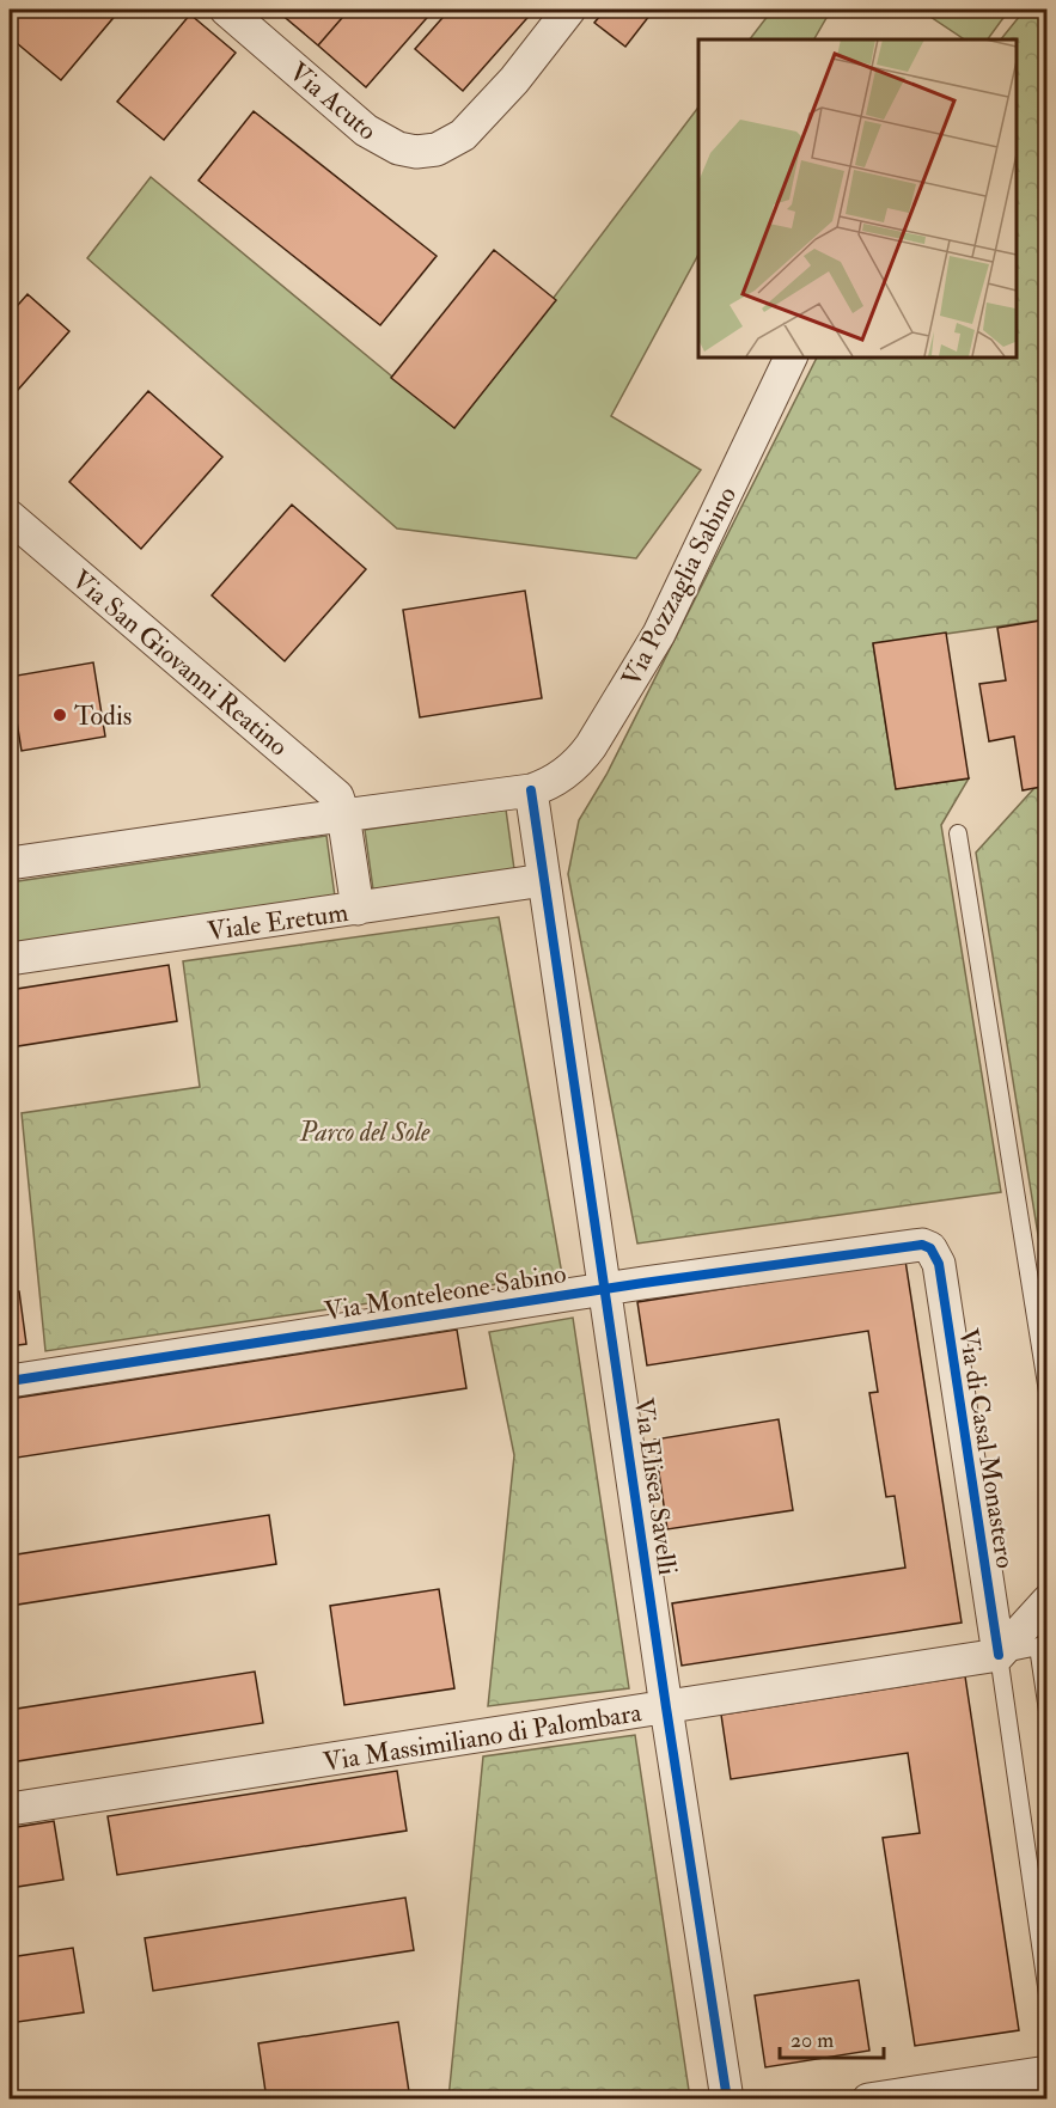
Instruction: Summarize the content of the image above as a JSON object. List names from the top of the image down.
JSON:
{
  "streets": {
    "street": [
      "Via Acuto",
      "Via Pozzaglia Sabino",
      "Via San Giovanni Reatino",
      "Viale Eretum",
      "Via Monteleone Sabino",
      "Via di Casal Monastero",
      "Via Elisea Savelli",
      "Via Massimiliano di Palombara"
    ]
  },
  "crossings": [
    ["Via Pozzaglia Sabino", "Via Elisea Savelli"],
    ["Viale Eretum", "Via Elisea Savelli"],
    ["Via Monteleone Sabino", "Via di Casal Monastero"],
    ["Via Monteleone Sabino", "Via Elisea Savelli"],
    ["Via di Casal Monastero", "Via Massimiliano di Palombara"],
    ["Via Elisea Savelli", "Via Massimiliano di Palombara"]
  ],
  "parks": ["Parco del Sole"],
  "places": ["Todis"],
  "scale_bar": "20 m"
}
